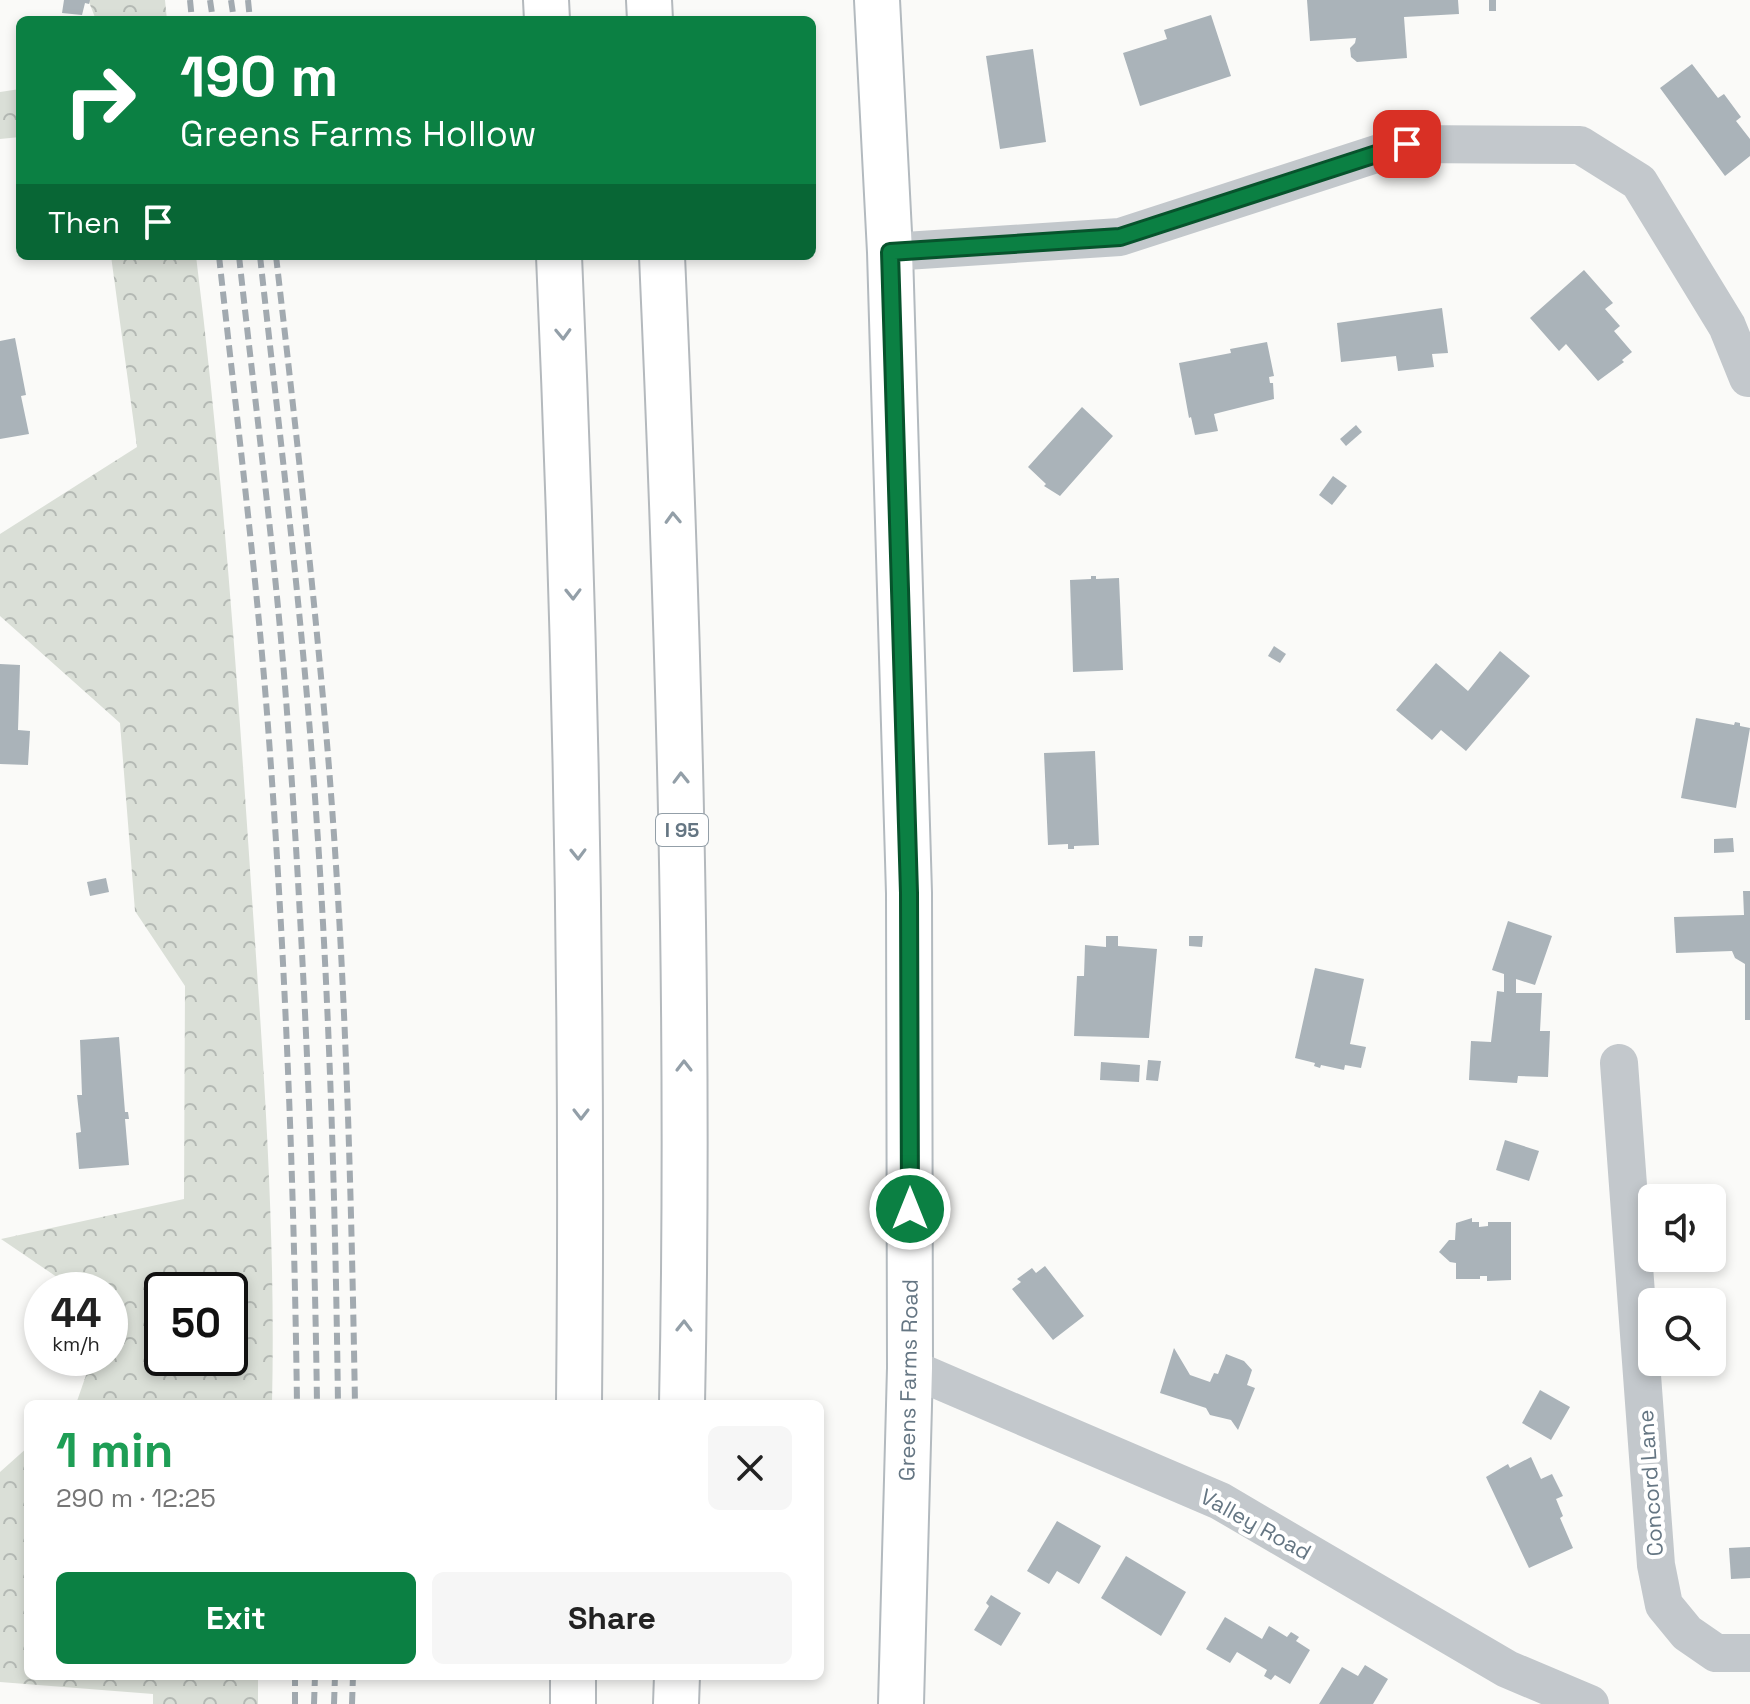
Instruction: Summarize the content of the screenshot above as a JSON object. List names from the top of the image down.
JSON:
{
  "streets": {
    "main road": ["I 95", "Greens Farms Road"],
    "street": ["Concord Lane", "Valley Road"]
  },
  "crossings": [
    ["Greens Farms Road", "Valley Road"]
  ],
  "page": {
    "turn": ["190 m", "Greens Farms Hollow"],
    "then": "Then",
    "speed": "44 km/h",
    "limit": "50",
    "heading": ["1 min", "290 m · 12:25"],
    "buttons": ["Exit", "Share"]
  }
}
